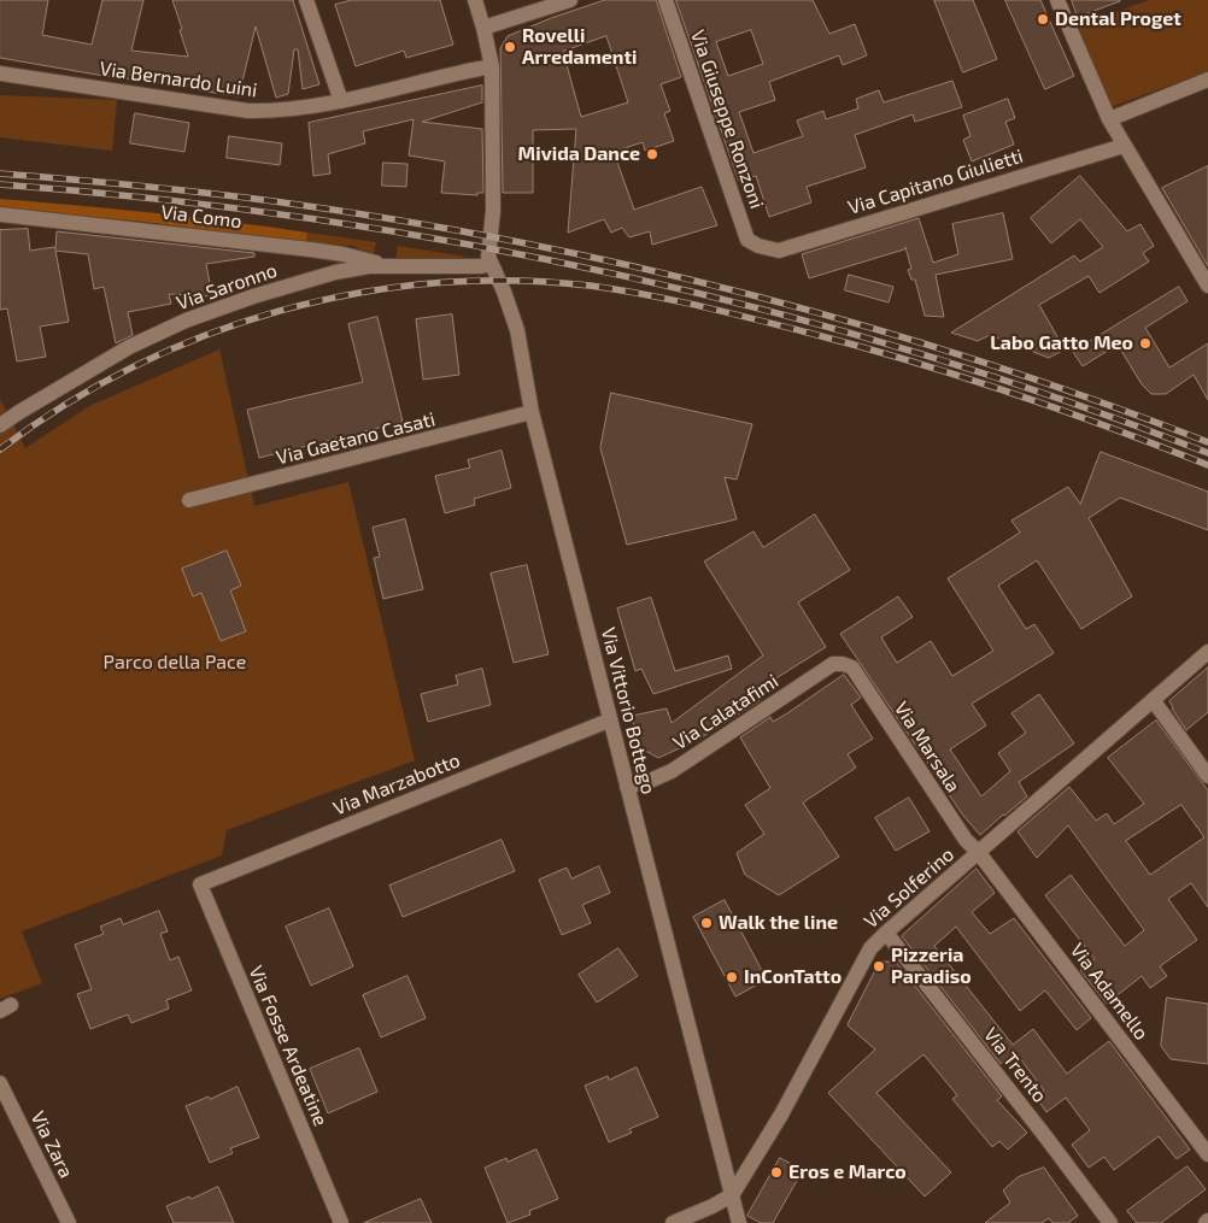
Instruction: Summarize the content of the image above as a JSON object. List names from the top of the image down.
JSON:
{
  "streets": {
    "street": [
      "Via Bernardo Luini",
      "Via Giuseppe Ronzoni",
      "Via Capitano Giulietti",
      "Via Como",
      "Via Saronno",
      "Via Gaetano Casati",
      "Via Vittorio Bottego",
      "Via Calatafimi",
      "Via Marsala",
      "Via Marzabotto",
      "Via Solferino",
      "Via Adamello",
      "Via Fosse Ardeatine",
      "Via Trento",
      "Via Zara"
    ]
  },
  "crossings": [
    ["Via Bernardo Luini", "Via Vittorio Bottego"],
    ["Via Giuseppe Ronzoni", "Via Capitano Giulietti"],
    ["Via Como", "Via Saronno"],
    ["Via Saronno", "Via Vittorio Bottego"],
    ["Via Gaetano Casati", "Via Vittorio Bottego"],
    ["Via Vittorio Bottego", "Via Calatafimi"],
    ["Via Vittorio Bottego", "Via Marzabotto"],
    ["Via Vittorio Bottego", "Via Solferino"],
    ["Via Calatafimi", "Via Marsala"],
    ["Via Marsala", "Via Solferino"],
    ["Via Marsala", "Via Adamello"],
    ["Via Marzabotto", "Via Fosse Ardeatine"],
    ["Via Solferino", "Via Adamello"],
    ["Via Solferino", "Via Trento"]
  ],
  "parks": ["Parco della Pace"],
  "places": [
    "Dental Proget",
    "Rovelli Arredamenti",
    "Mivida Dance",
    "Labo Gatto Meo",
    "Walk the line",
    "Pizzeria Paradiso",
    "InConTatto",
    "Eros e Marco"
  ]
}
